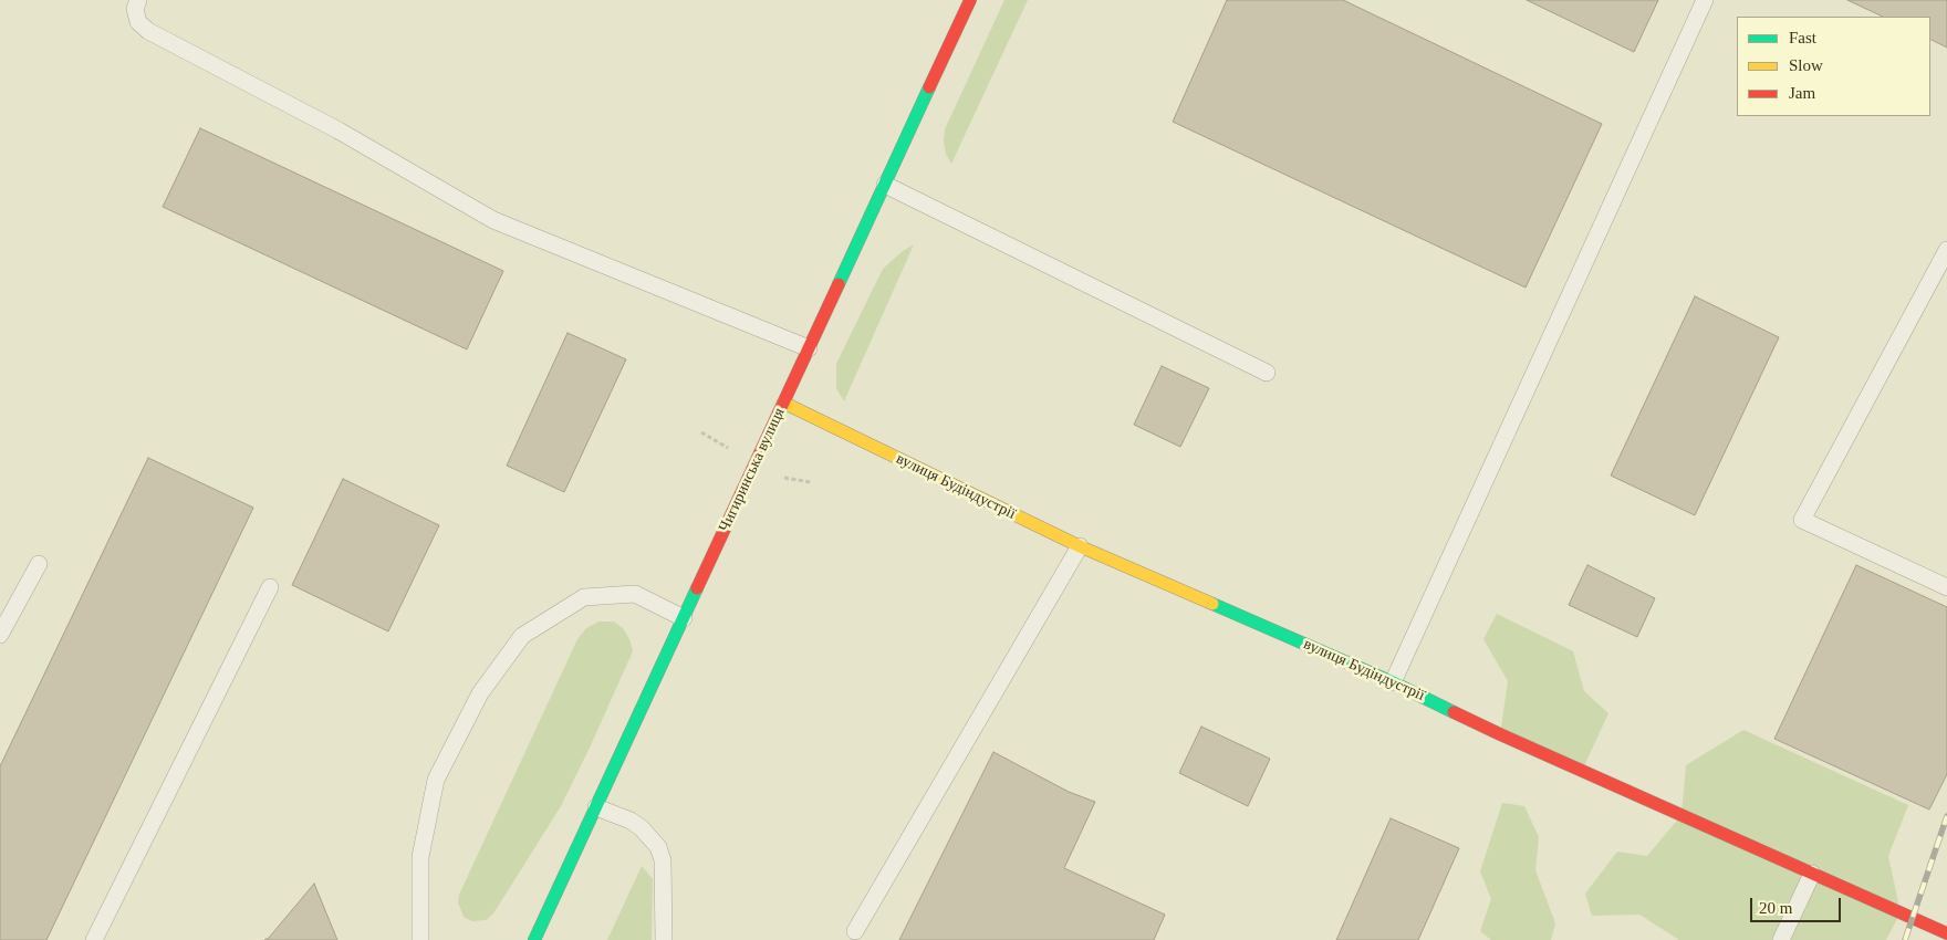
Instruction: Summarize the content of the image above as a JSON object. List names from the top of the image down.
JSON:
{
  "streets": {
    "street": ["Чигиринська вулиця", "вулиця Будіндустрії"]
  },
  "crossings": [
    ["Чигиринська вулиця", "вулиця Будіндустрії"]
  ],
  "legend": ["Fast", "Slow", "Jam"],
  "scale_bar": "20 m"
}
